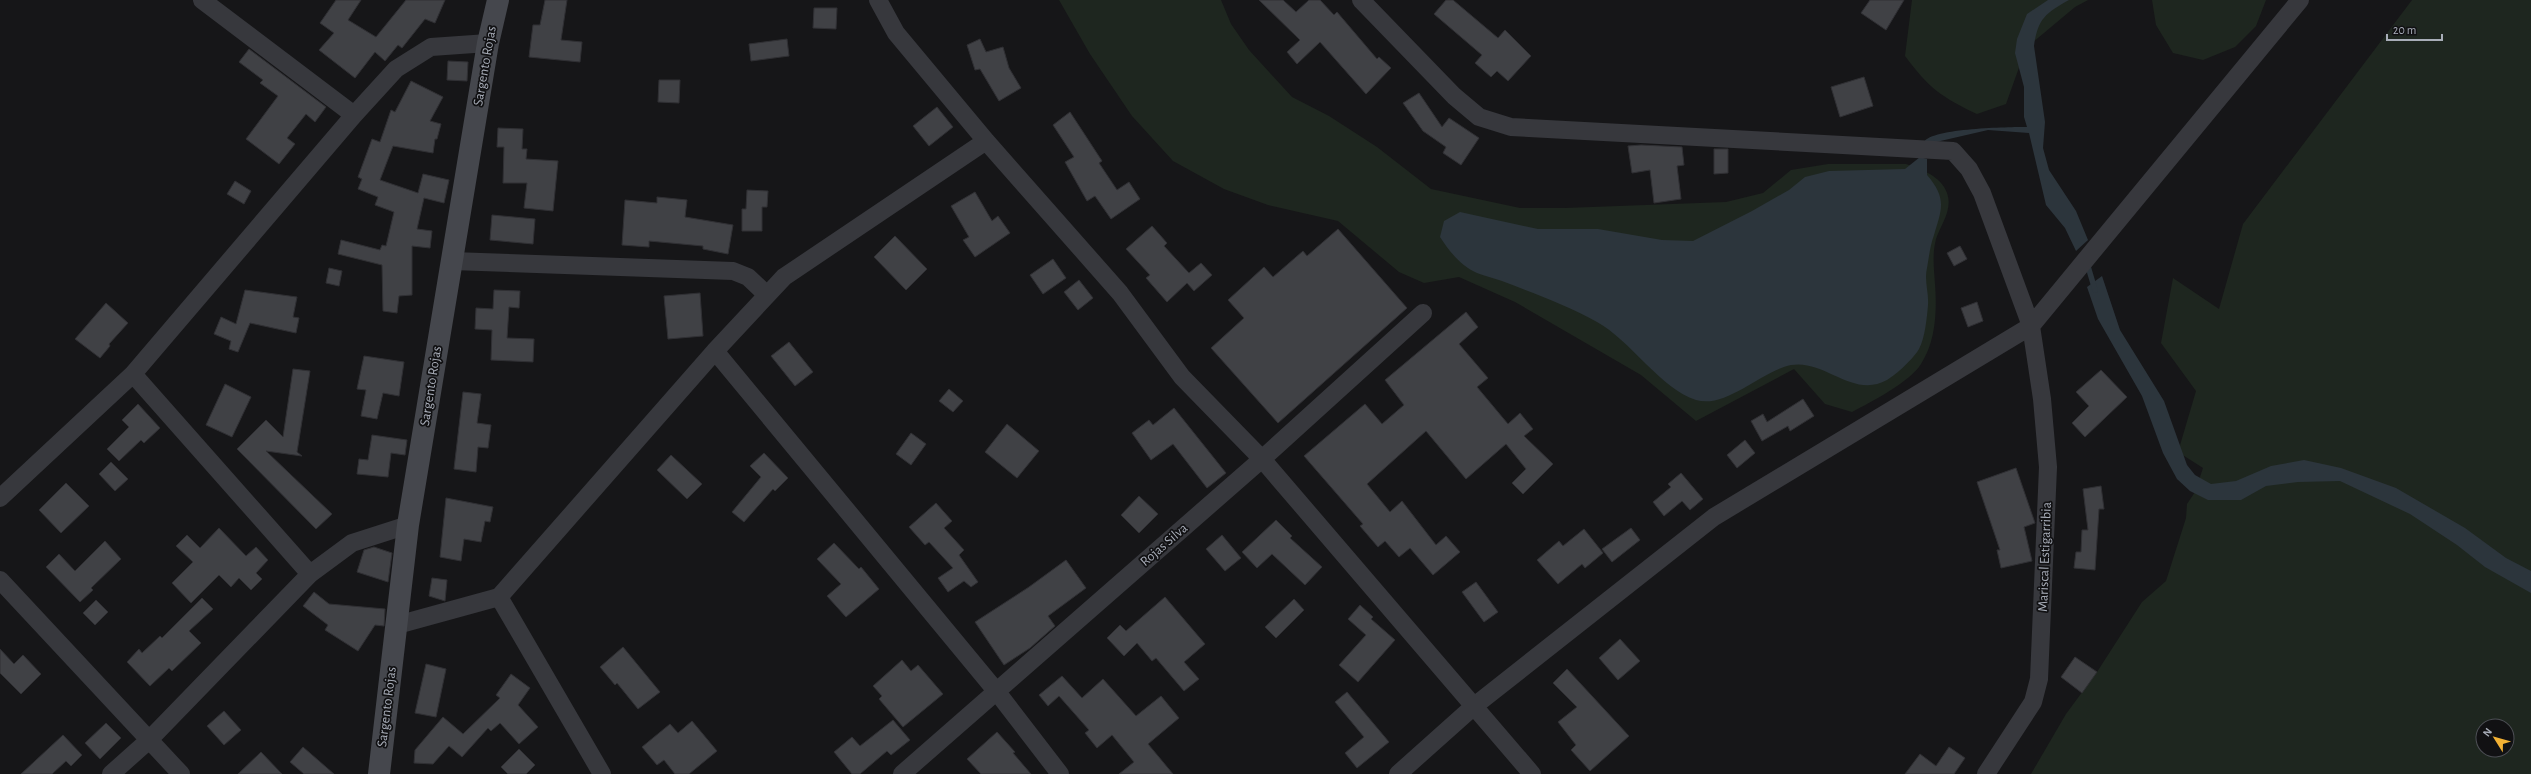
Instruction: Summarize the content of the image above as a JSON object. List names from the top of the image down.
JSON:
{
  "streets": {
    "street": ["Sargento Rojas", "Rojas Silva", "Mariscal Estigarribia"]
  },
  "scale_bar": "20 m",
  "north": "top left"
}
